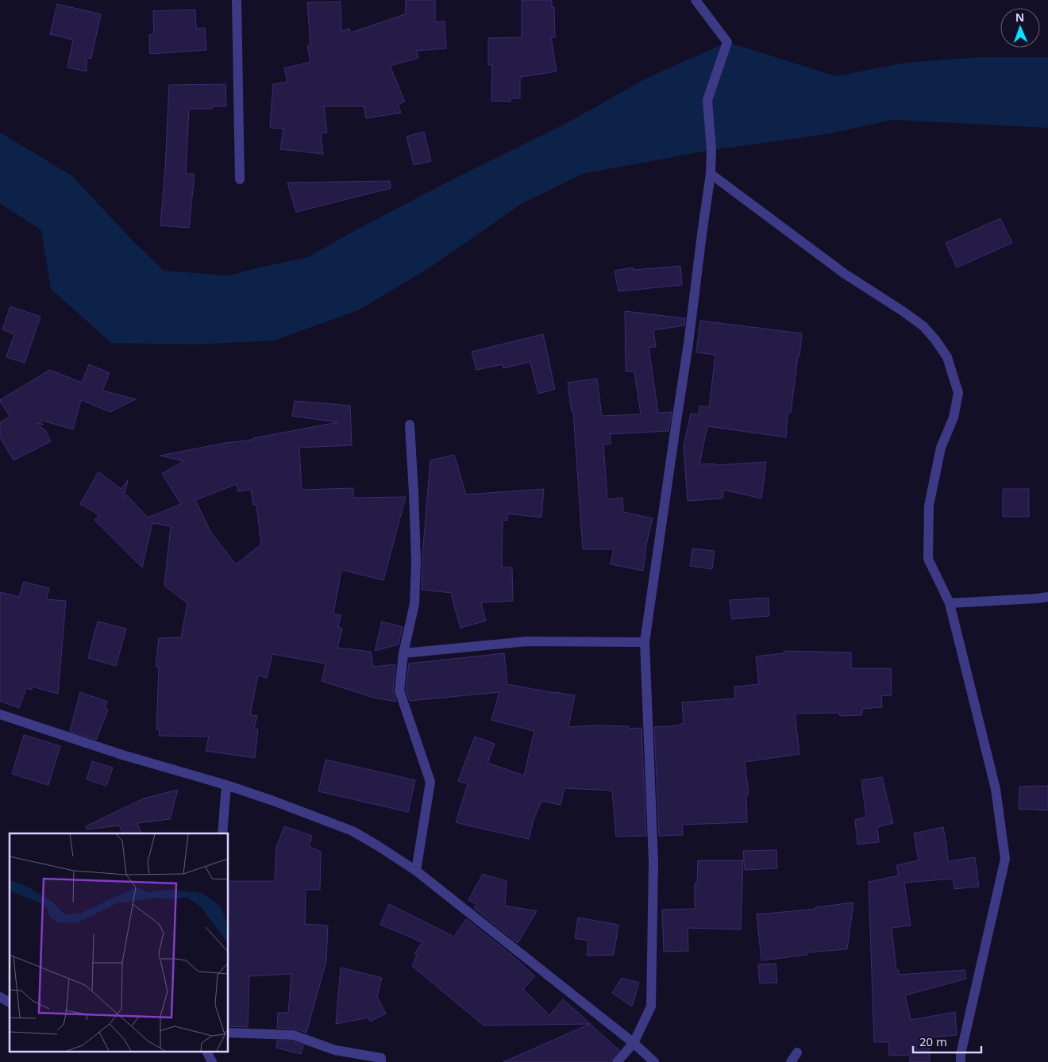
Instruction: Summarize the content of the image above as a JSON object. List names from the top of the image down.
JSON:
{
  "scale_bar": "20 m",
  "north": "top"
}
